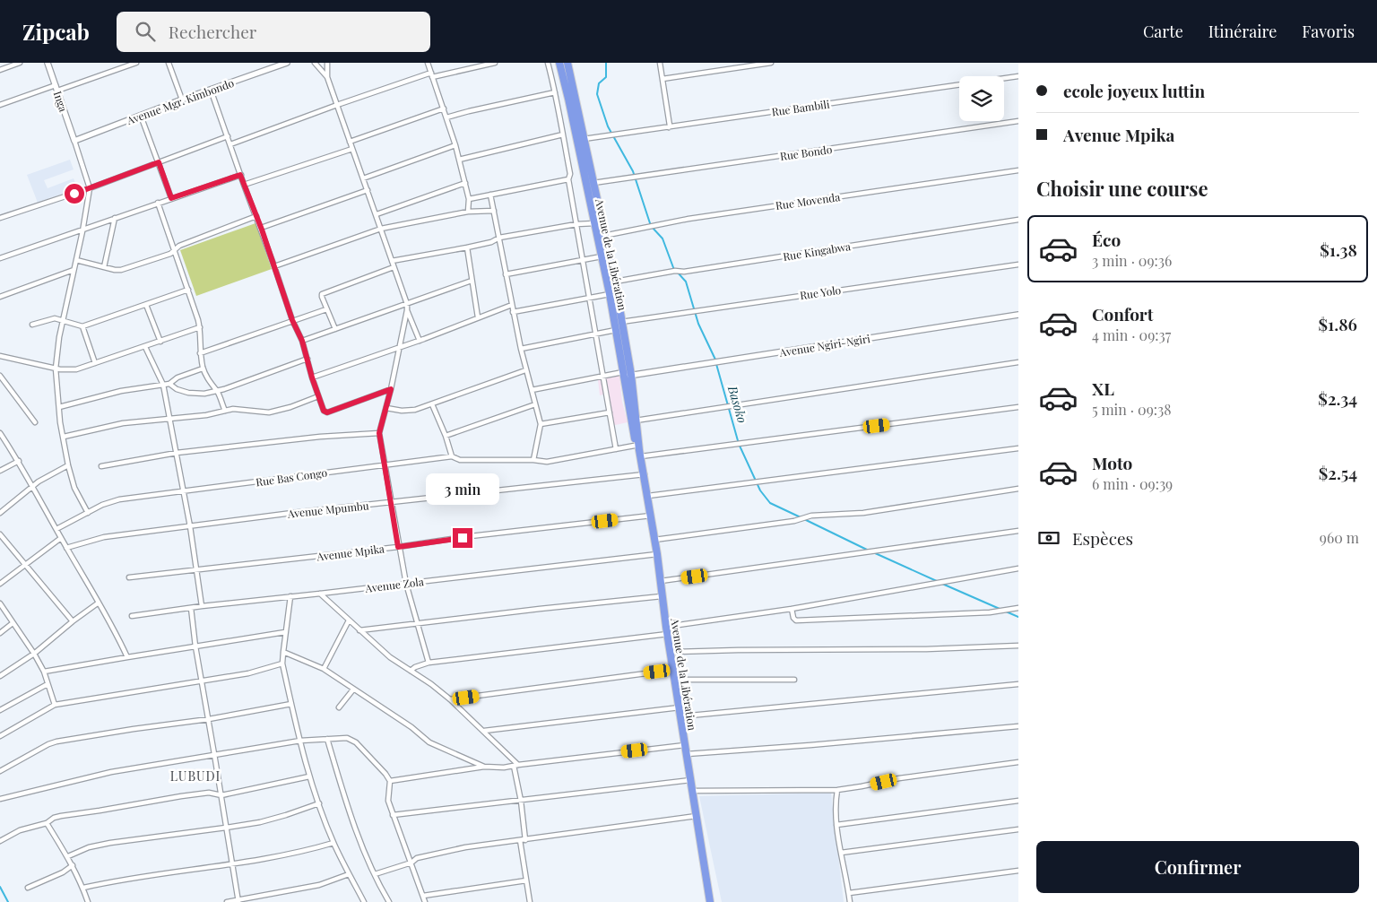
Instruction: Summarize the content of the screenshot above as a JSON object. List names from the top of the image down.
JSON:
{
  "streets": {
    "highway": ["Avenue de la Libération"],
    "street": [
      "Inga",
      "Avenue Mgr. Kimbondo",
      "Rue Bambili",
      "Rue Bondo",
      "Rue Movenda",
      "Rue Kingabwa",
      "Rue Yolo",
      "Avenue Ngiri-Ngiri",
      "Rue Bas Congo",
      "Avenue Mpumbu",
      "Avenue Mpika",
      "Avenue Zola"
    ]
  },
  "crossings": [
    ["Inga", "Avenue Mgr. Kimbondo"],
    ["Rue Bambili", "Avenue de la Libération"],
    ["Rue Bondo", "Avenue de la Libération"],
    ["Rue Movenda", "Avenue de la Libération"],
    ["Rue Kingabwa", "Avenue de la Libération"],
    ["Avenue de la Libération", "Rue Yolo"],
    ["Avenue de la Libération", "Avenue Ngiri-Ngiri"],
    ["Avenue de la Libération", "Rue Bas Congo"],
    ["Avenue de la Libération", "Avenue Mpumbu"],
    ["Avenue de la Libération", "Avenue Mpika"],
    ["Avenue de la Libération", "Avenue Zola"]
  ],
  "districts": ["LUBUDI"],
  "water": ["Basoko"],
  "page": {
    "header": "Zipcab",
    "search": "Rechercher",
    "nav": ["Carte", "Itinéraire", "Favoris"],
    "banner": ["ecole joyeux luttin", "Avenue Mpika"],
    "heading": "Choisir une course",
    "list": [
      {
        "name": "Éco",
        "note": "3 min · 09:36",
        "value": "$1.38"
      },
      {
        "name": "Confort",
        "note": "4 min · 09:37",
        "value": "$1.86"
      },
      {
        "name": "XL",
        "note": "5 min · 09:38",
        "value": "$2.34"
      },
      {
        "name": "Moto",
        "note": "6 min · 09:39",
        "value": "$2.54"
      }
    ],
    "bubble": "3 min",
    "pay": ["Espèces", "960 m"],
    "buttons": "Confirmer"
  }
}
